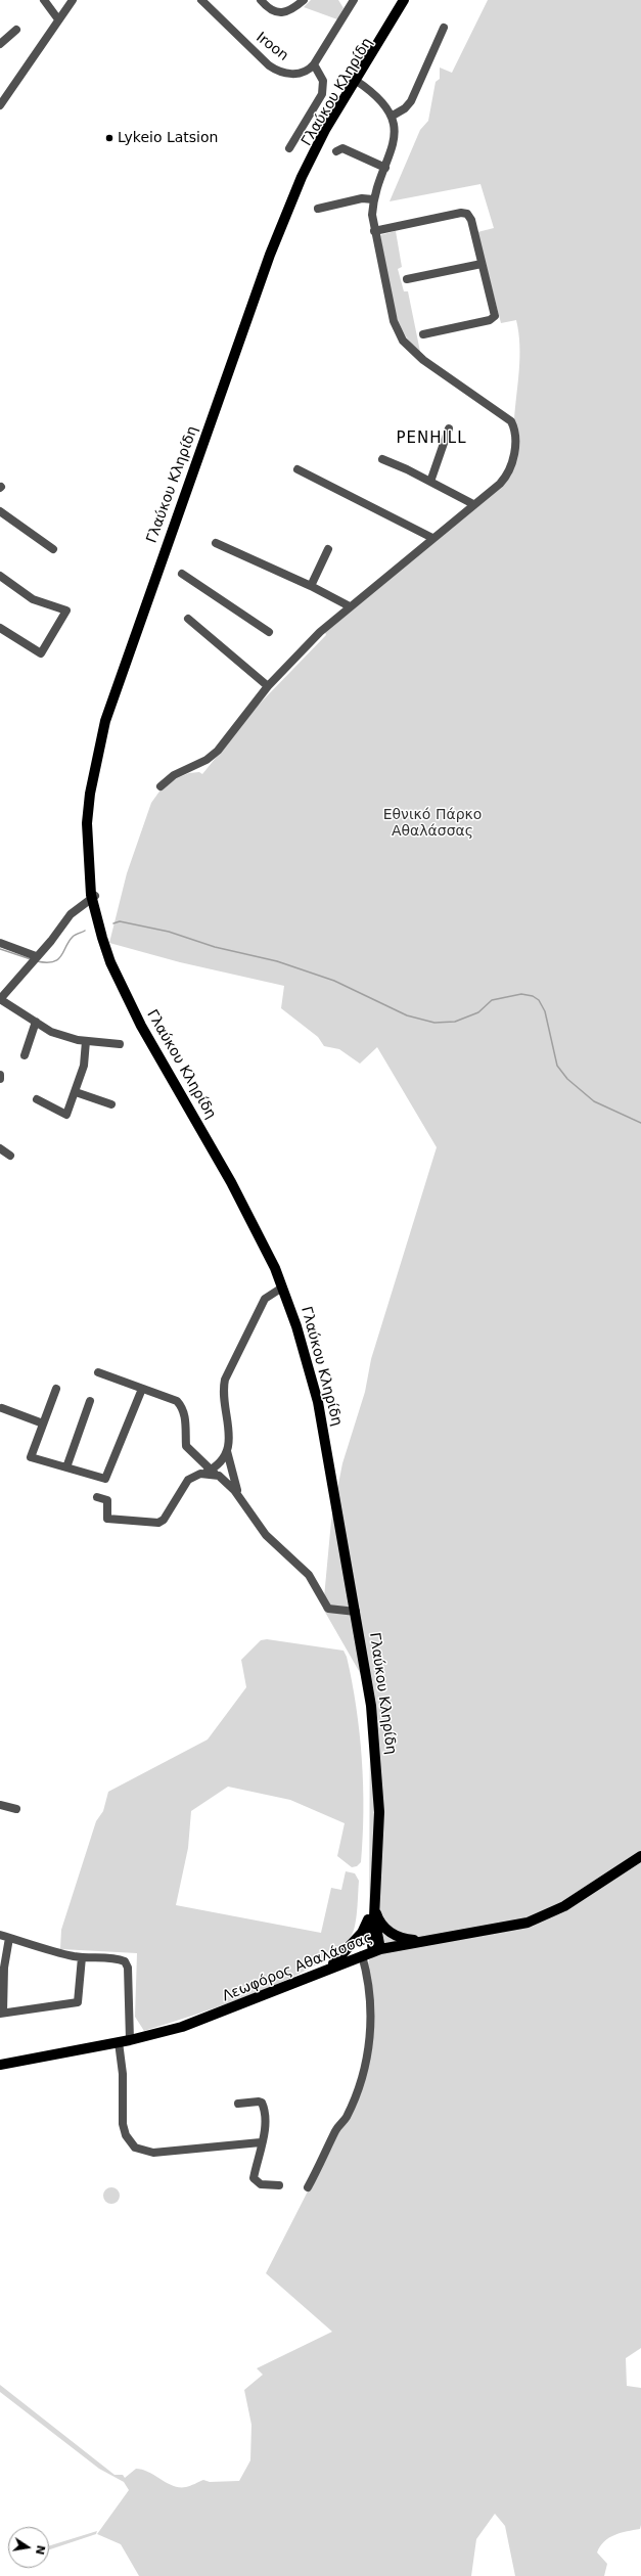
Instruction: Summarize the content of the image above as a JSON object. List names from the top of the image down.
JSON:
{
  "streets": {
    "main road": ["Γλαύκου Κληρίδη", "Λεωφόρος Αθαλάσσας"],
    "street": ["Iroon"]
  },
  "crossings": [
    ["Γλαύκου Κληρίδη", "Λεωφόρος Αθαλάσσας"]
  ],
  "districts": ["PENHILL"],
  "parks": ["Εθνικό Πάρκο Αθαλάσσας"],
  "places": ["Lykeio Latsion"],
  "north": "right"
}
